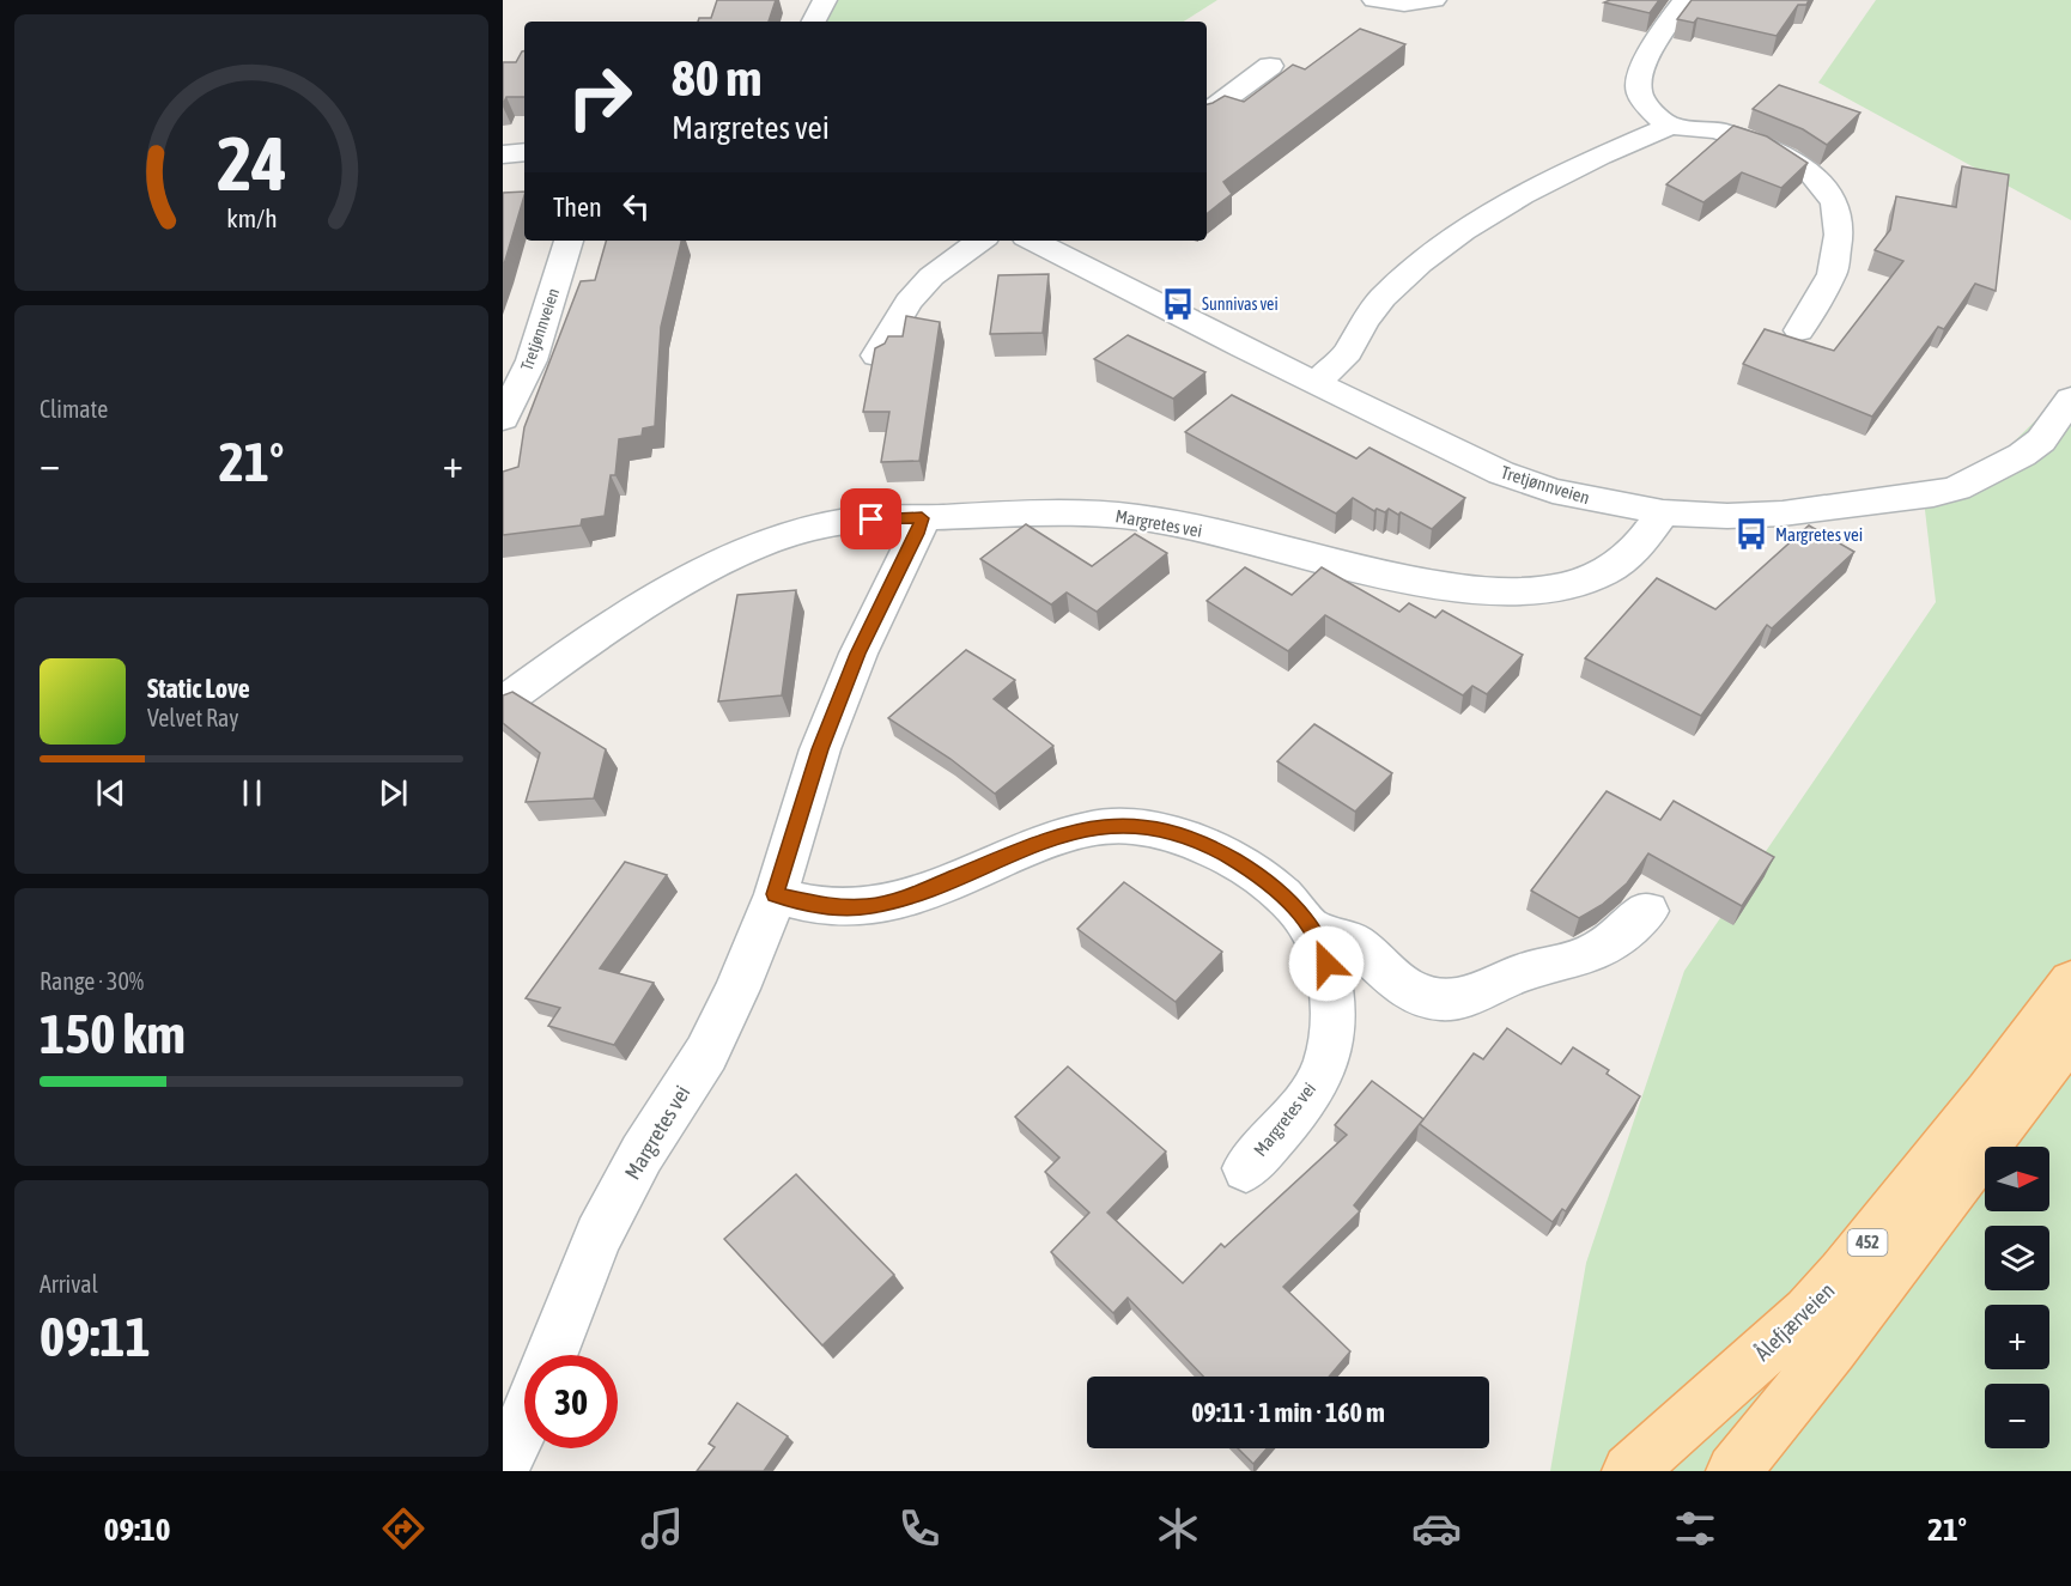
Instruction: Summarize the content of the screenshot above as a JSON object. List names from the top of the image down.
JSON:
{
  "streets": {
    "main road": ["452", "Ålefjærveien"],
    "street": ["Tretjønnveien", "Margretes vei"]
  },
  "crossings": [
    ["Tretjønnveien", "Margretes vei"]
  ],
  "places": {
    "bus stop": ["Sunnivas vei", "Margretes vei"]
  },
  "north": "right",
  "page": {
    "turn": ["80 m", "Margretes vei"],
    "then": "Then",
    "tile": [
      "Climate",
      ["Range · 30%", "150 km"],
      ["Arrival", "09:11"]
    ],
    "heat": ["−", "21°", "+"],
    "song": ["Static Love", "Velvet Ray"],
    "map_buttons": ["+", "−"],
    "limit": "30",
    "trip": "09:11 · 1 min · 160 m",
    "tabs": ["09:10", "21°"],
    "gauge": ["24", "km/h"]
  }
}
